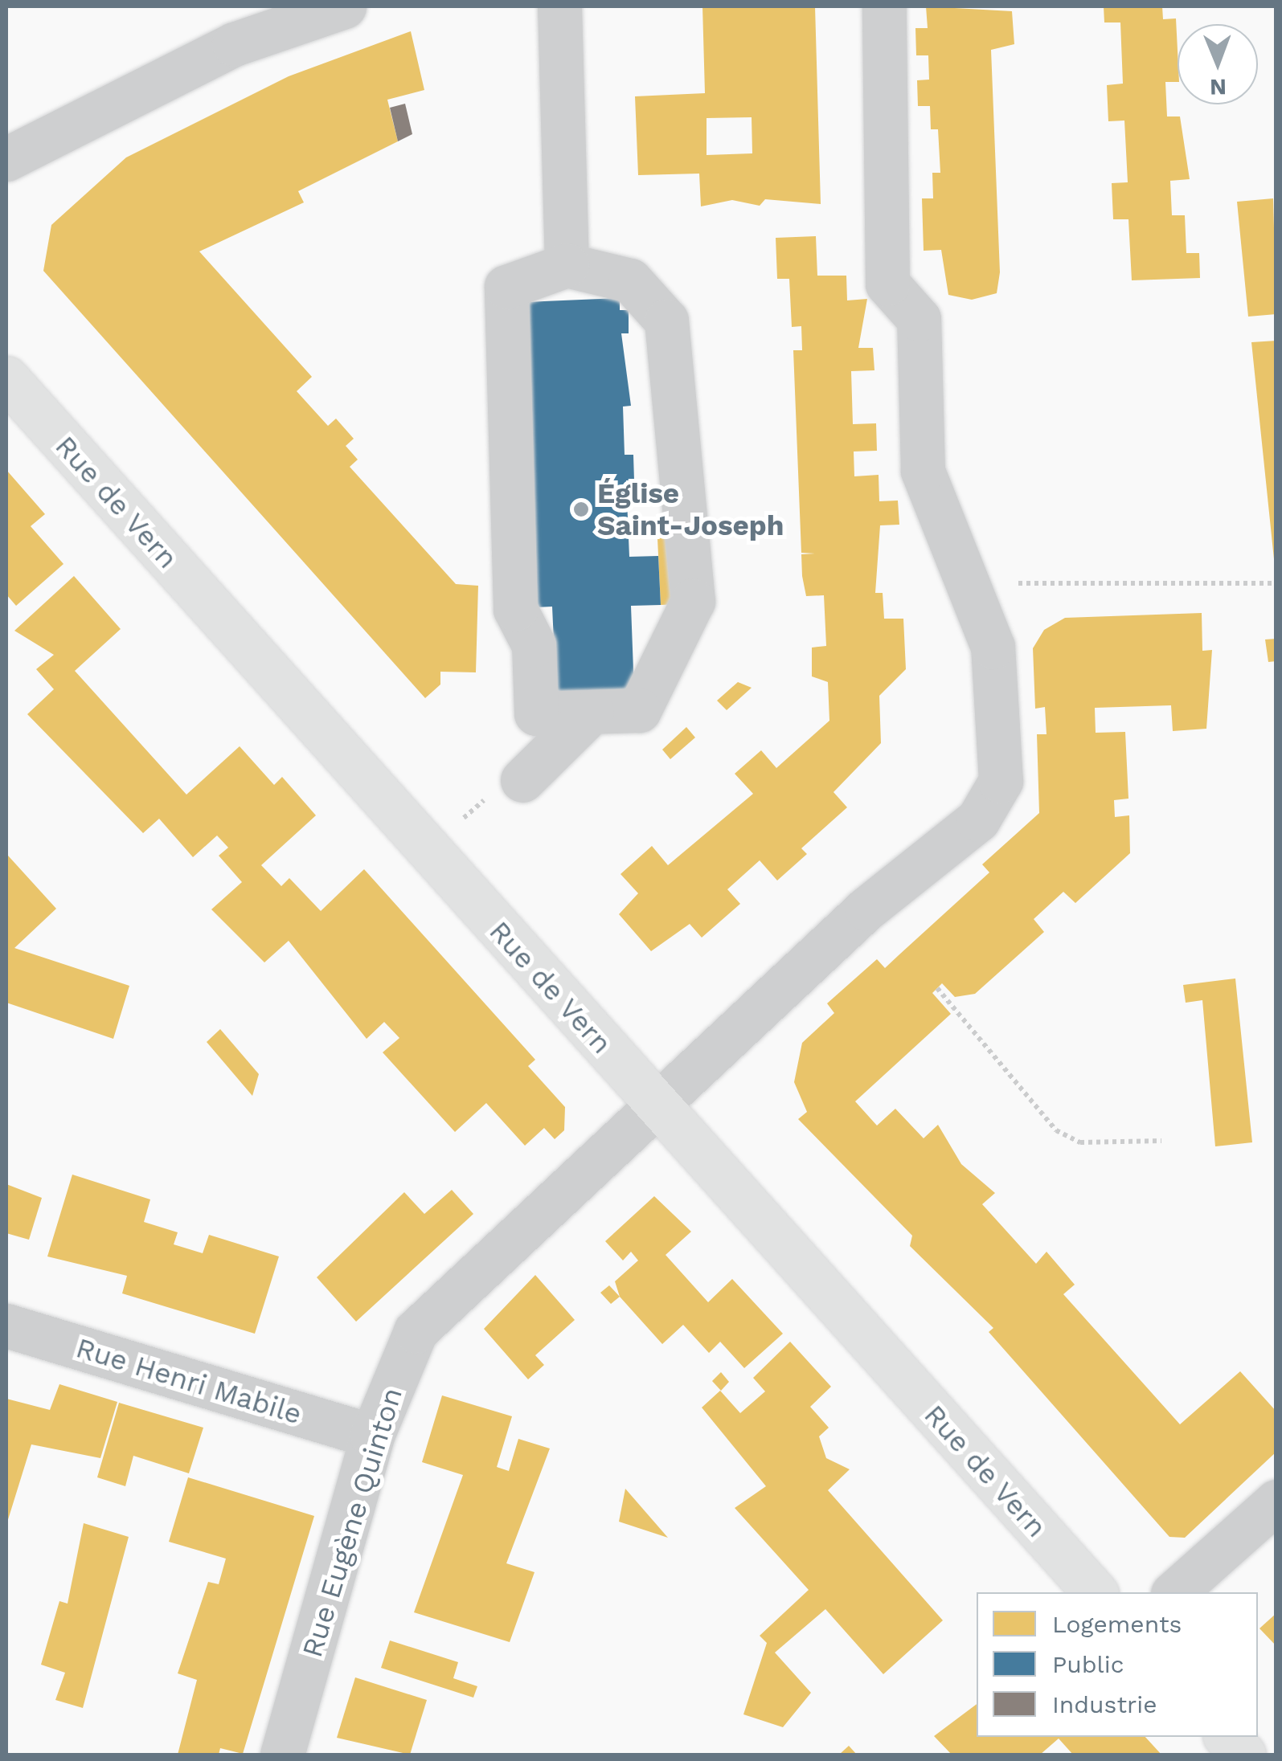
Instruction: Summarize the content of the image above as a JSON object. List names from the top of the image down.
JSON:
{
  "streets": {
    "main road": ["Rue de Vern"],
    "street": ["Rue Henri Mabile", "Rue Eugène Quinton"]
  },
  "crossings": [
    ["Rue de Vern", "Rue Eugène Quinton"],
    ["Rue Henri Mabile", "Rue Eugène Quinton"]
  ],
  "places": ["Église Saint-Joseph"],
  "legend": ["Logements", "Public", "Industrie"],
  "north": "bottom"
}
